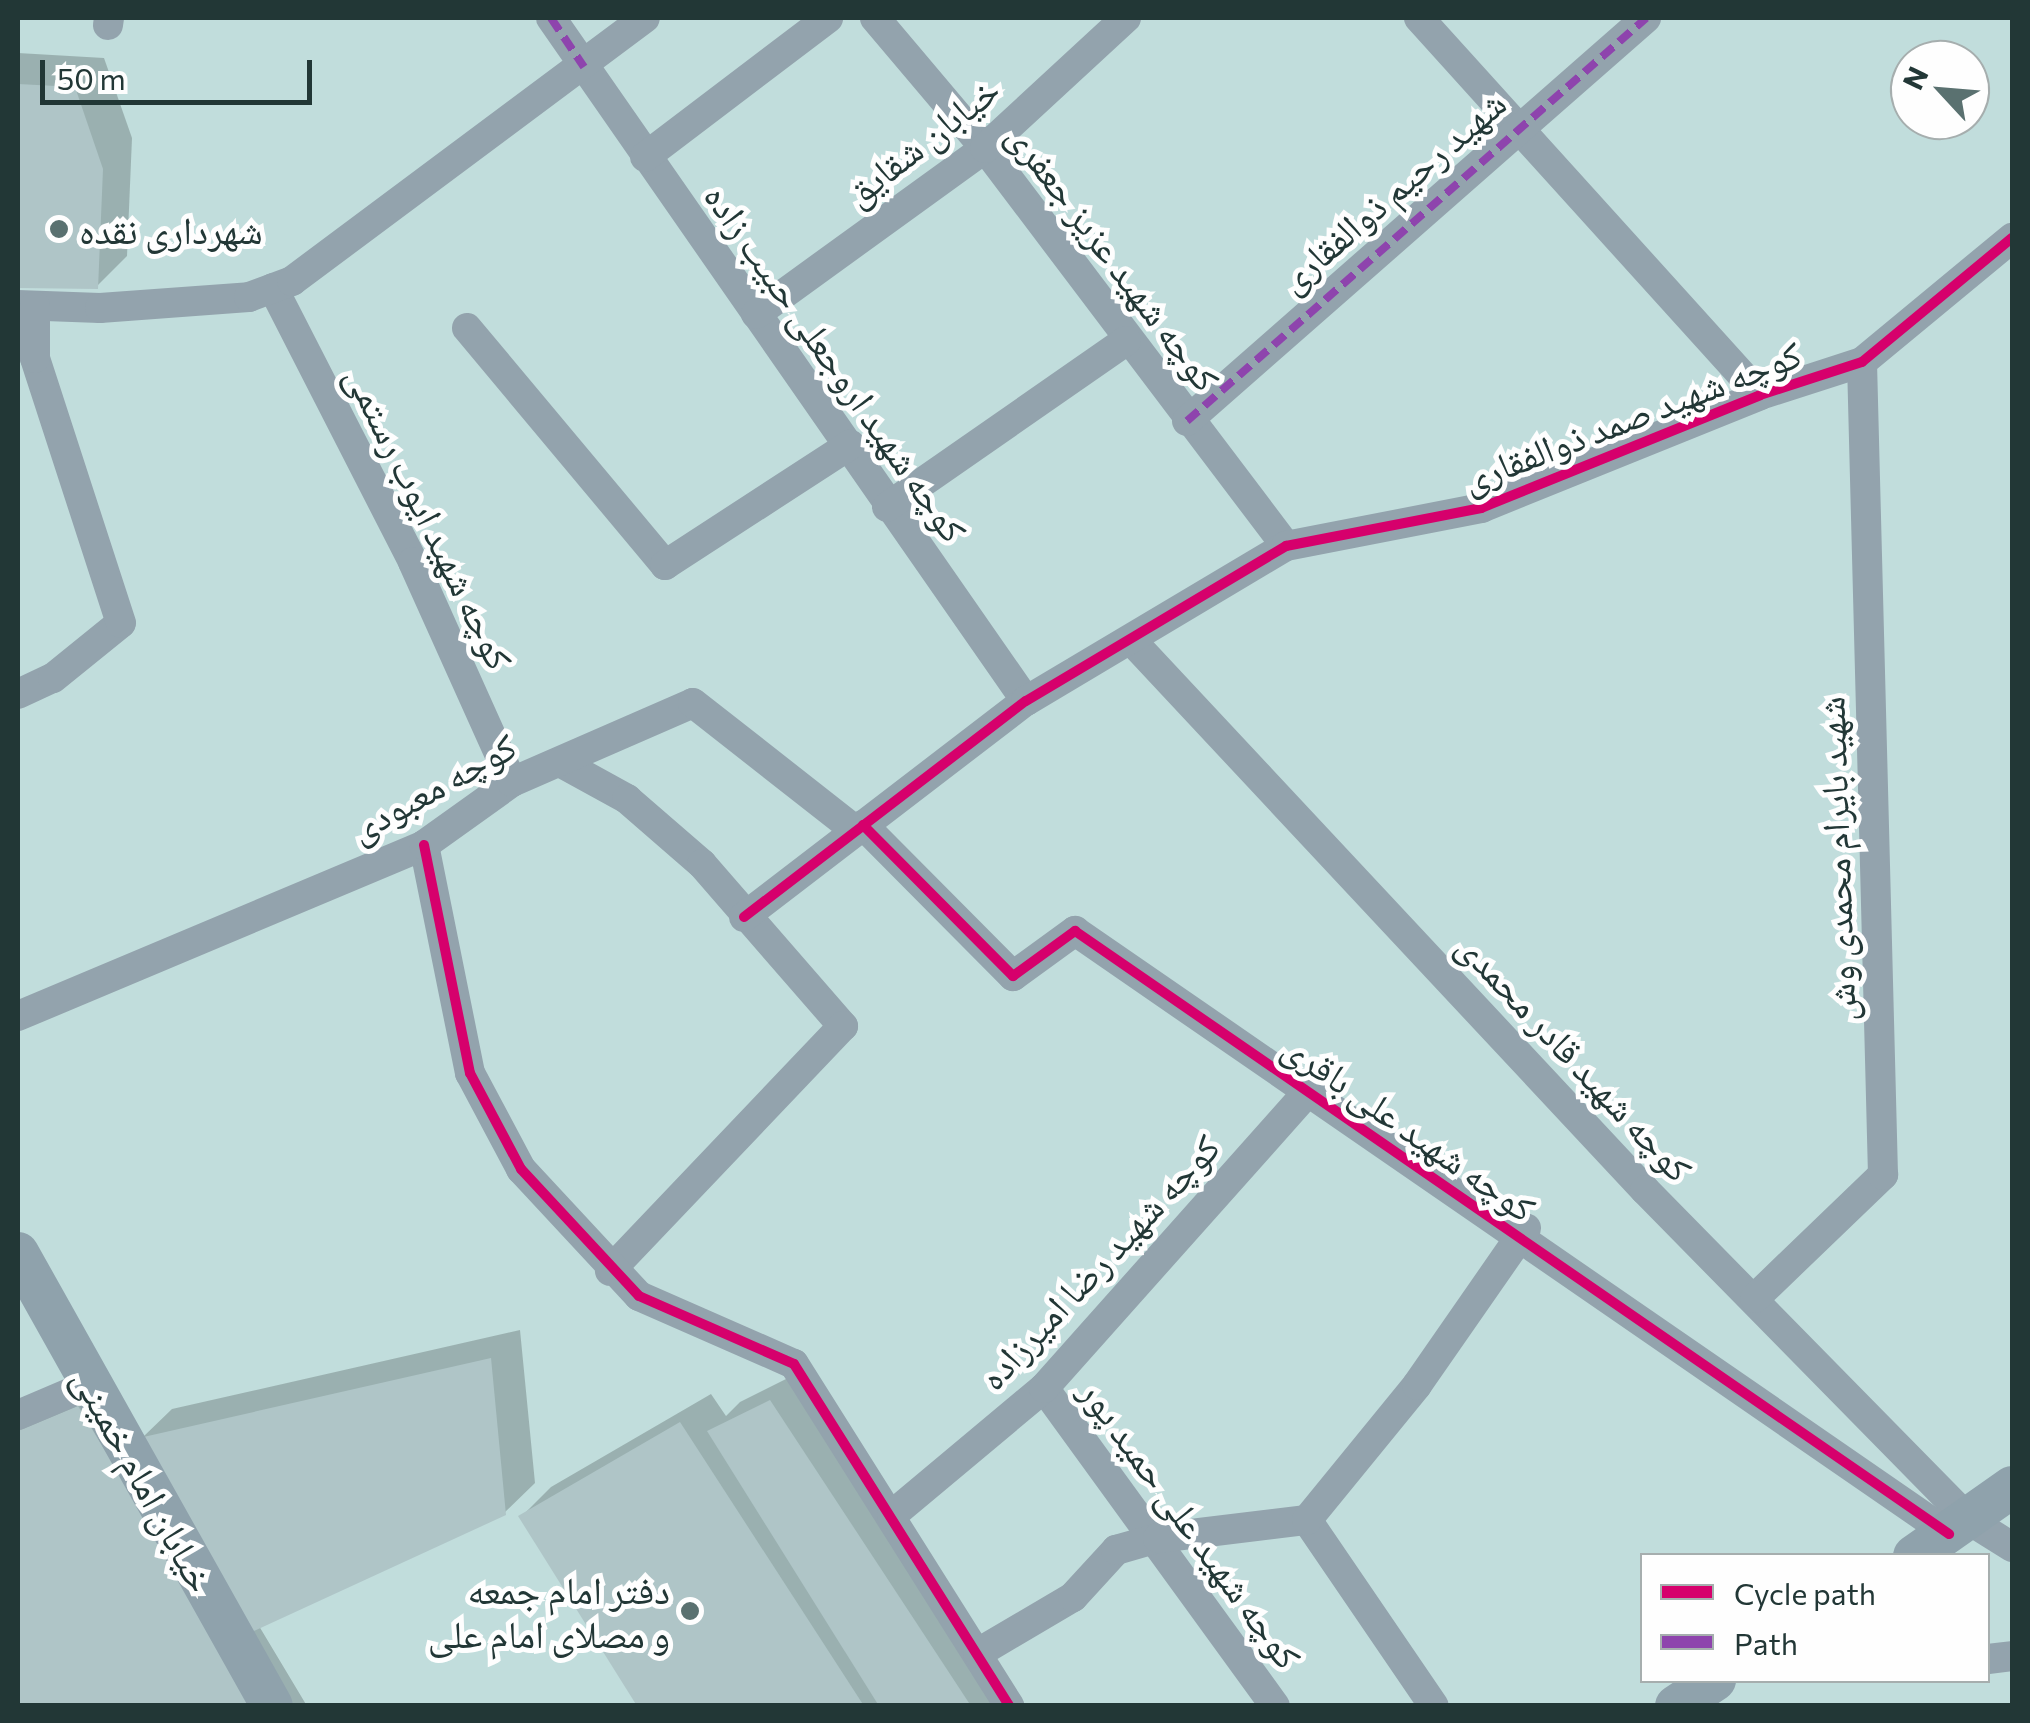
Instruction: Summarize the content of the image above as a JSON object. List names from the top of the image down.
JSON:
{
  "streets": {
    "main road": ["خیابان امام خمینی"],
    "street": [
      "خیابان شقایق",
      "شهید رحیم ذوالفقاری",
      "کوچه شهید عزیز جعفری",
      "کوچه شهید اروجعلی حبیب زاده",
      "کوچه شهید صمد ذوالفقاری",
      "کوچه شهید ایوب رستمی",
      "کوچه معبودی",
      "شهید بایرام محمدی وش",
      "کوچه شهید قادر محمدی",
      "کوچه شهید علی باقری",
      "کوچه شهید رضا امیرزاده",
      "کوچه شهید علی حمید پور"
    ]
  },
  "crossings": [
    ["خیابان شقایق", "کوچه شهید عزیز جعفری"],
    ["خیابان شقایق", "کوچه شهید اروجعلی حبیب زاده"],
    ["شهید رحیم ذوالفقاری", "کوچه شهید عزیز جعفری"],
    ["کوچه شهید عزیز جعفری", "کوچه شهید صمد ذوالفقاری"],
    ["کوچه شهید اروجعلی حبیب زاده", "کوچه شهید صمد ذوالفقاری"],
    ["کوچه شهید صمد ذوالفقاری", "کوچه معبودی"],
    ["کوچه شهید صمد ذوالفقاری", "شهید بایرام محمدی وش"],
    ["کوچه شهید صمد ذوالفقاری", "کوچه شهید قادر محمدی"],
    ["کوچه شهید صمد ذوالفقاری", "کوچه شهید علی باقری"],
    ["کوچه شهید ایوب رستمی", "کوچه معبودی"],
    ["کوچه معبودی", "کوچه شهید علی باقری"],
    ["شهید بایرام محمدی وش", "کوچه شهید قادر محمدی"],
    ["کوچه شهید قادر محمدی", "کوچه شهید علی باقری"],
    ["کوچه شهید علی باقری", "کوچه شهید رضا امیرزاده"],
    ["کوچه شهید رضا امیرزاده", "کوچه شهید علی حمید پور"]
  ],
  "places": ["شهرداری نقده", "دفتر امام جمعه و مصلای امام علی"],
  "legend": ["Cycle path", "Path"],
  "scale_bar": "50 m",
  "north": "top left"
}
